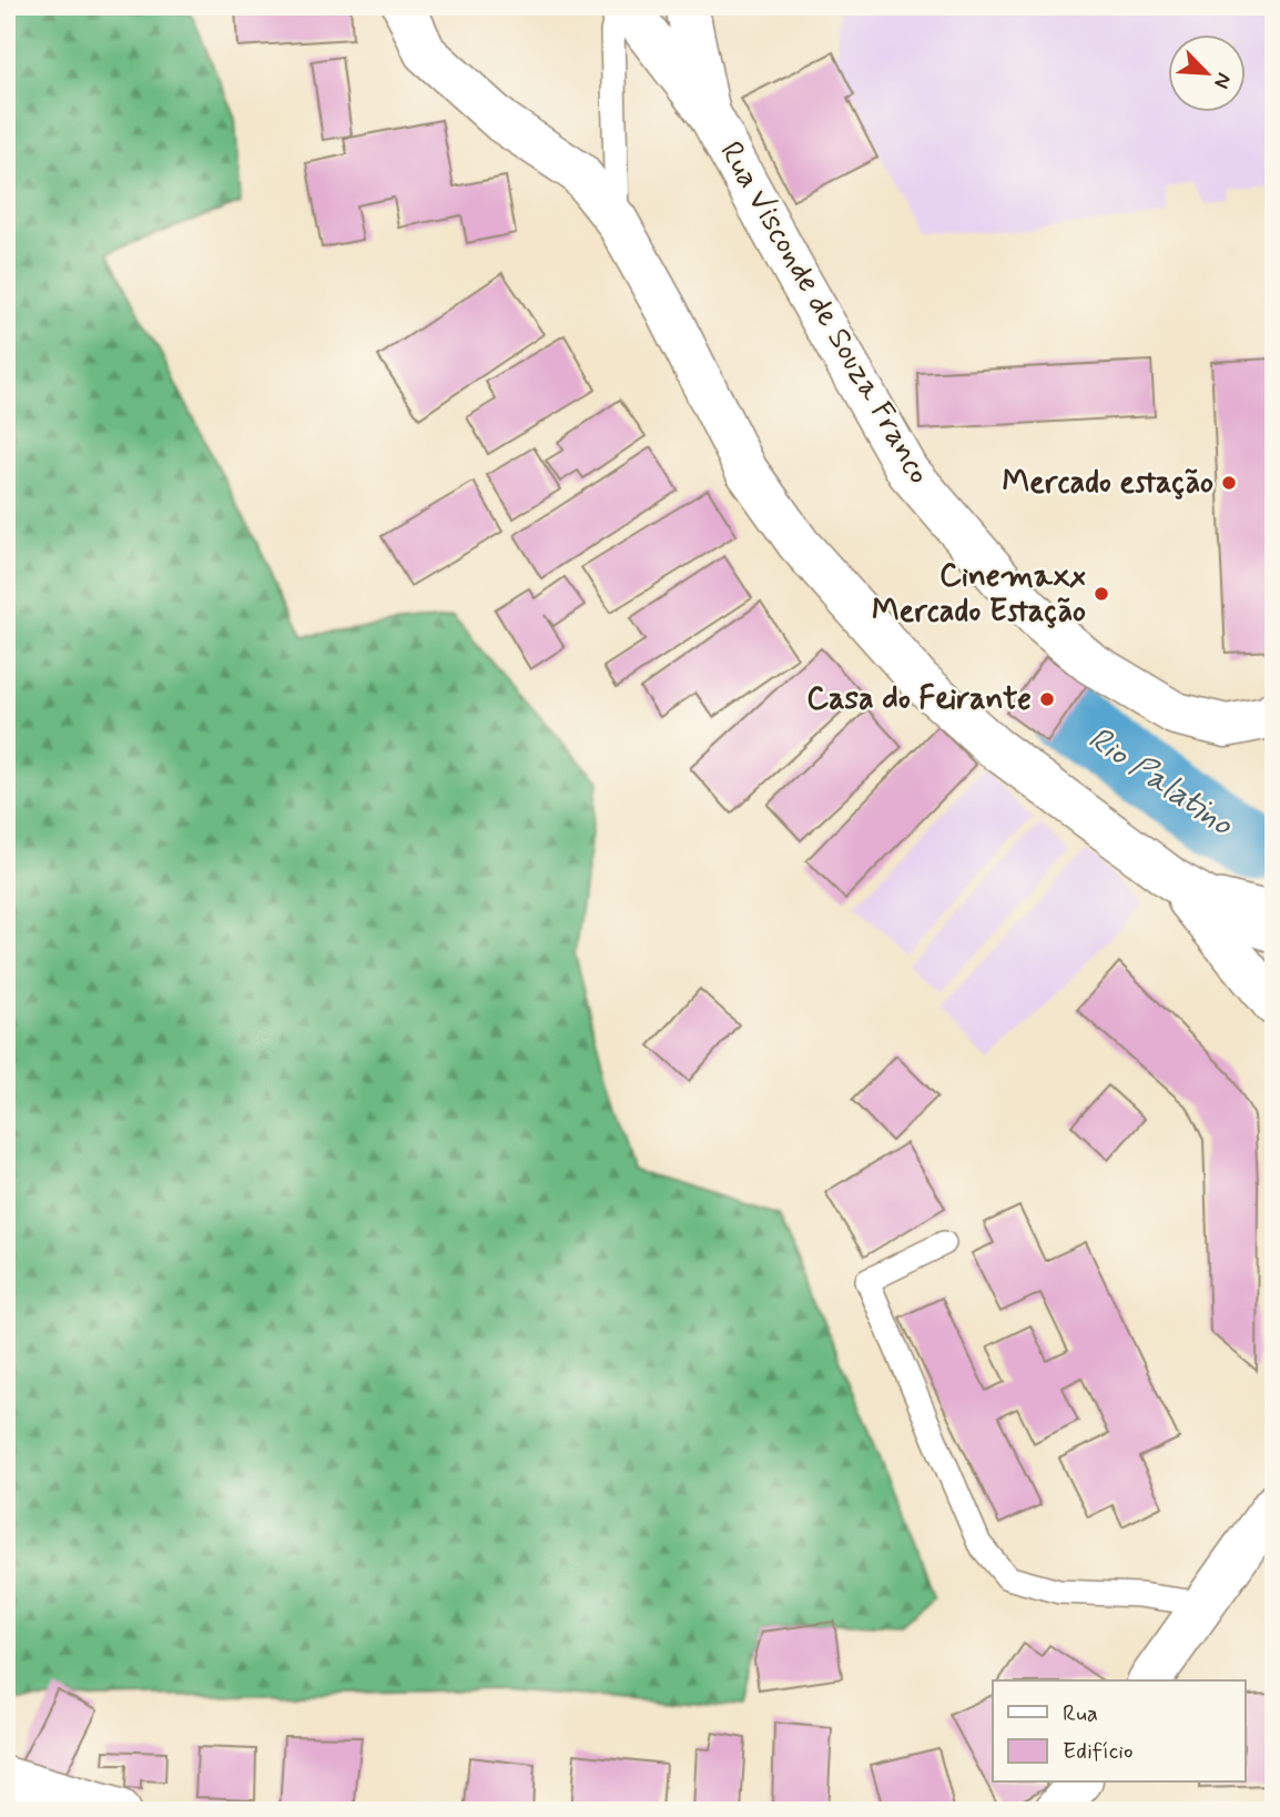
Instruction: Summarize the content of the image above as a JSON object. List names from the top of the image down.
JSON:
{
  "streets": {
    "main road": ["Rua Visconde de Souza Franco"]
  },
  "water": ["Rio Palatino"],
  "places": ["Mercado estação", "Cinemaxx Mercado Estação", "Casa do Feirante"],
  "legend": ["Rua", "Edifício"],
  "north": "bottom right"
}
